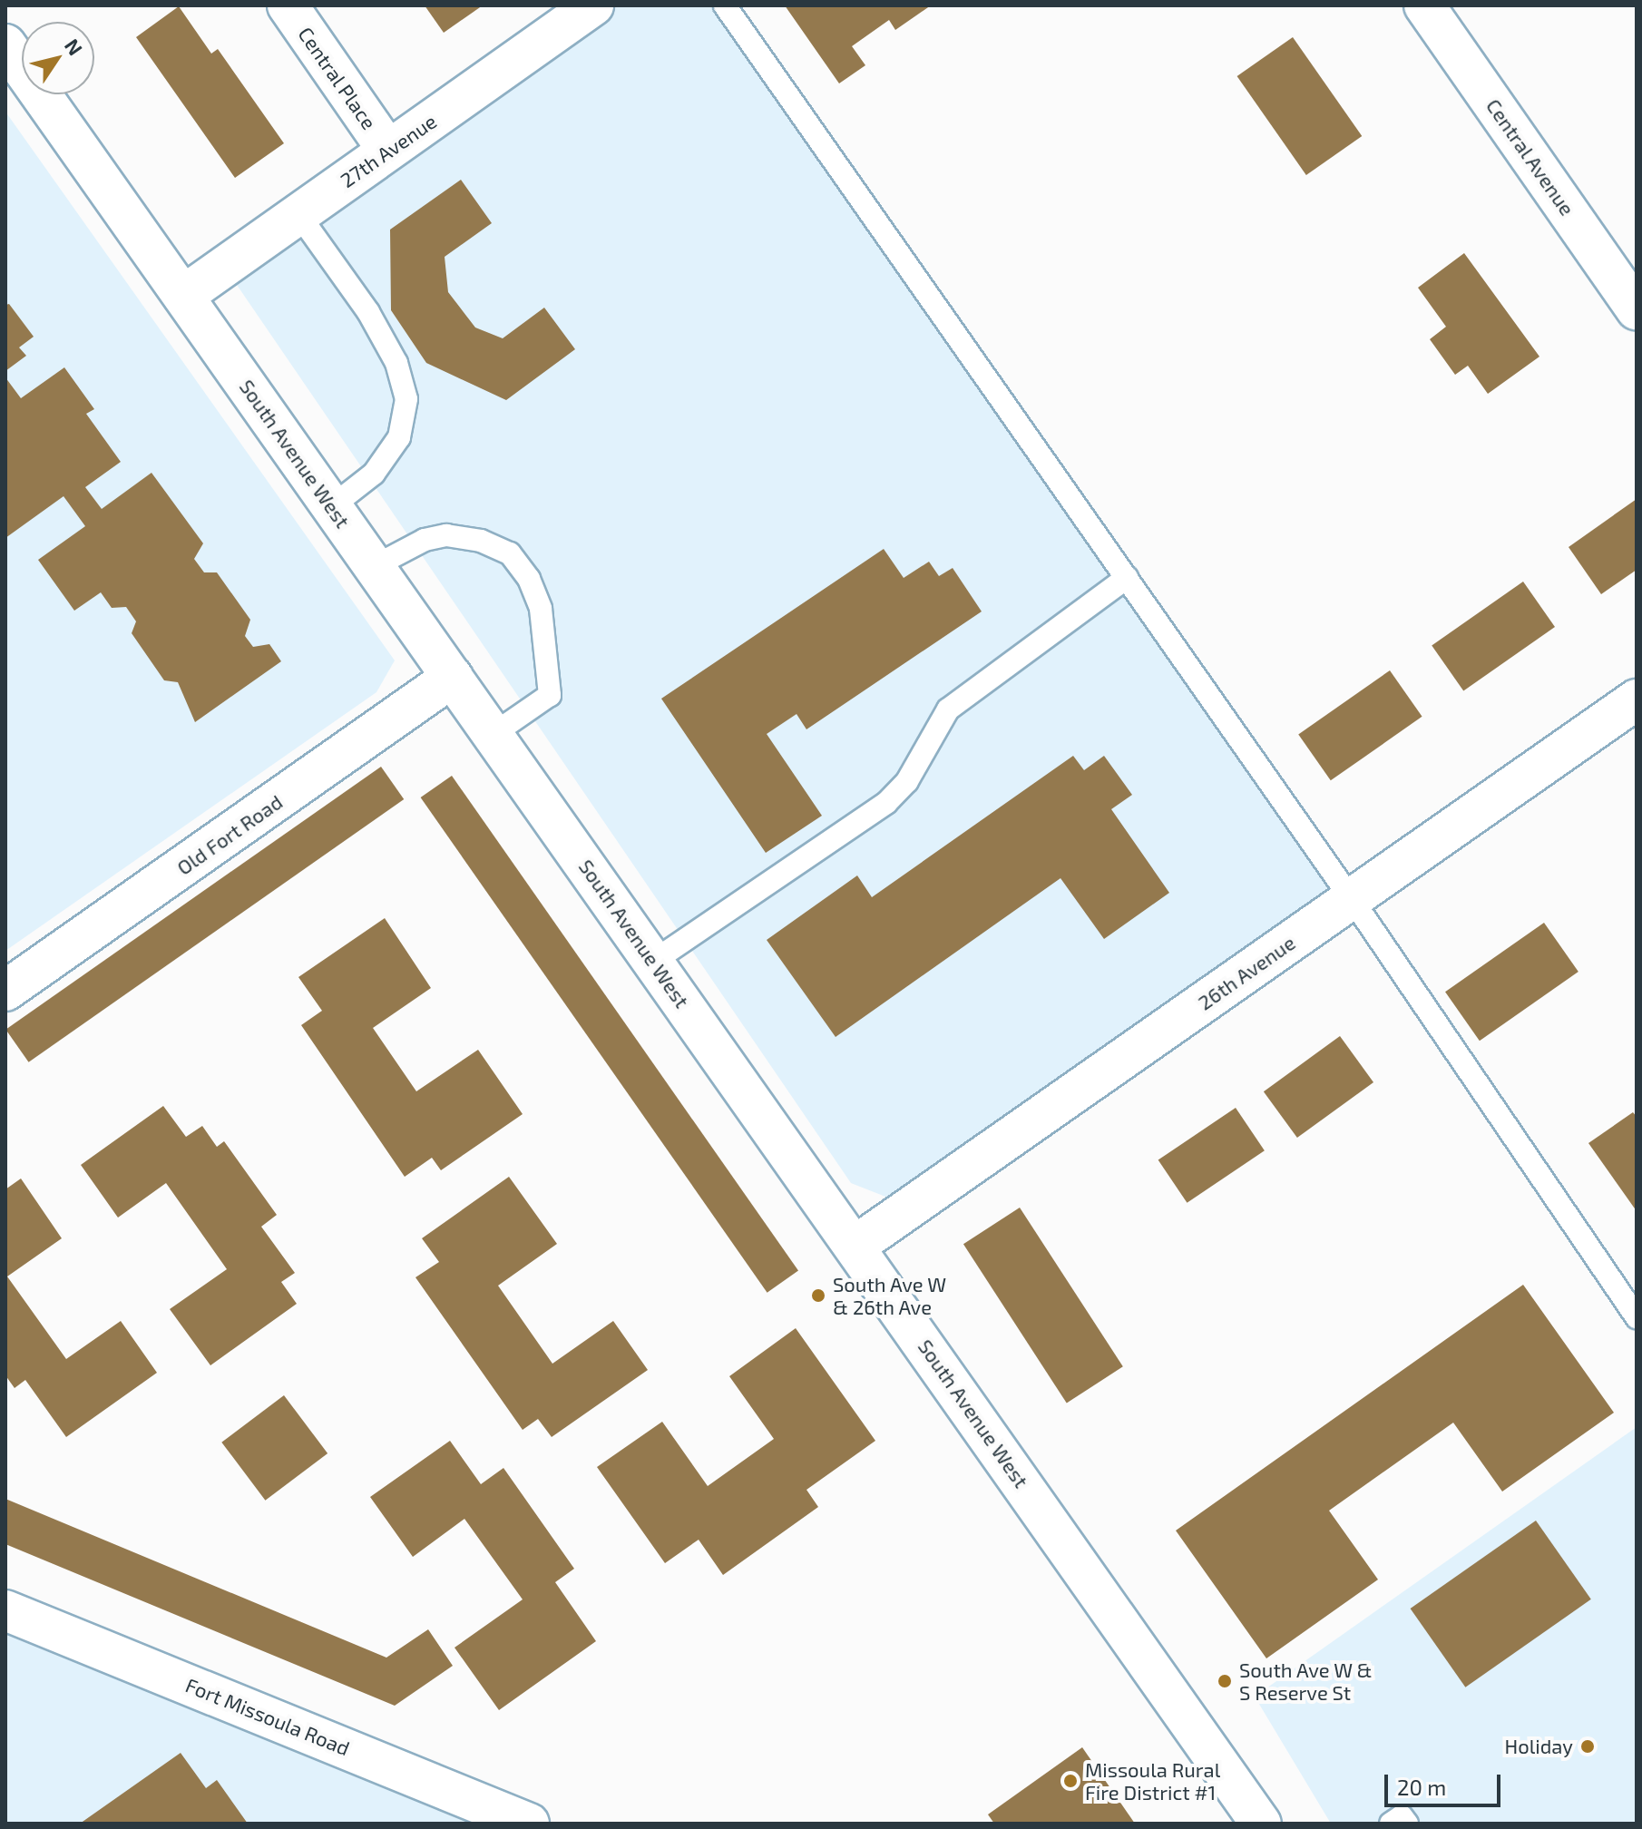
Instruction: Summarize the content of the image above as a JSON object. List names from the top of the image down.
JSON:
{
  "streets": {
    "street": [
      "Central Place",
      "27th Avenue",
      "Central Avenue",
      "South Avenue West",
      "Old Fort Road",
      "26th Avenue",
      "Fort Missoula Road"
    ]
  },
  "crossings": [
    ["Central Place", "27th Avenue"],
    ["27th Avenue", "South Avenue West"],
    ["South Avenue West", "Old Fort Road"],
    ["South Avenue West", "26th Avenue"]
  ],
  "places": [
    "South Ave W & 26th Ave",
    "South Ave W & S Reserve St",
    "Holiday",
    "Missoula Rural Fire District #1"
  ],
  "scale_bar": "20 m",
  "north": "top right"
}
